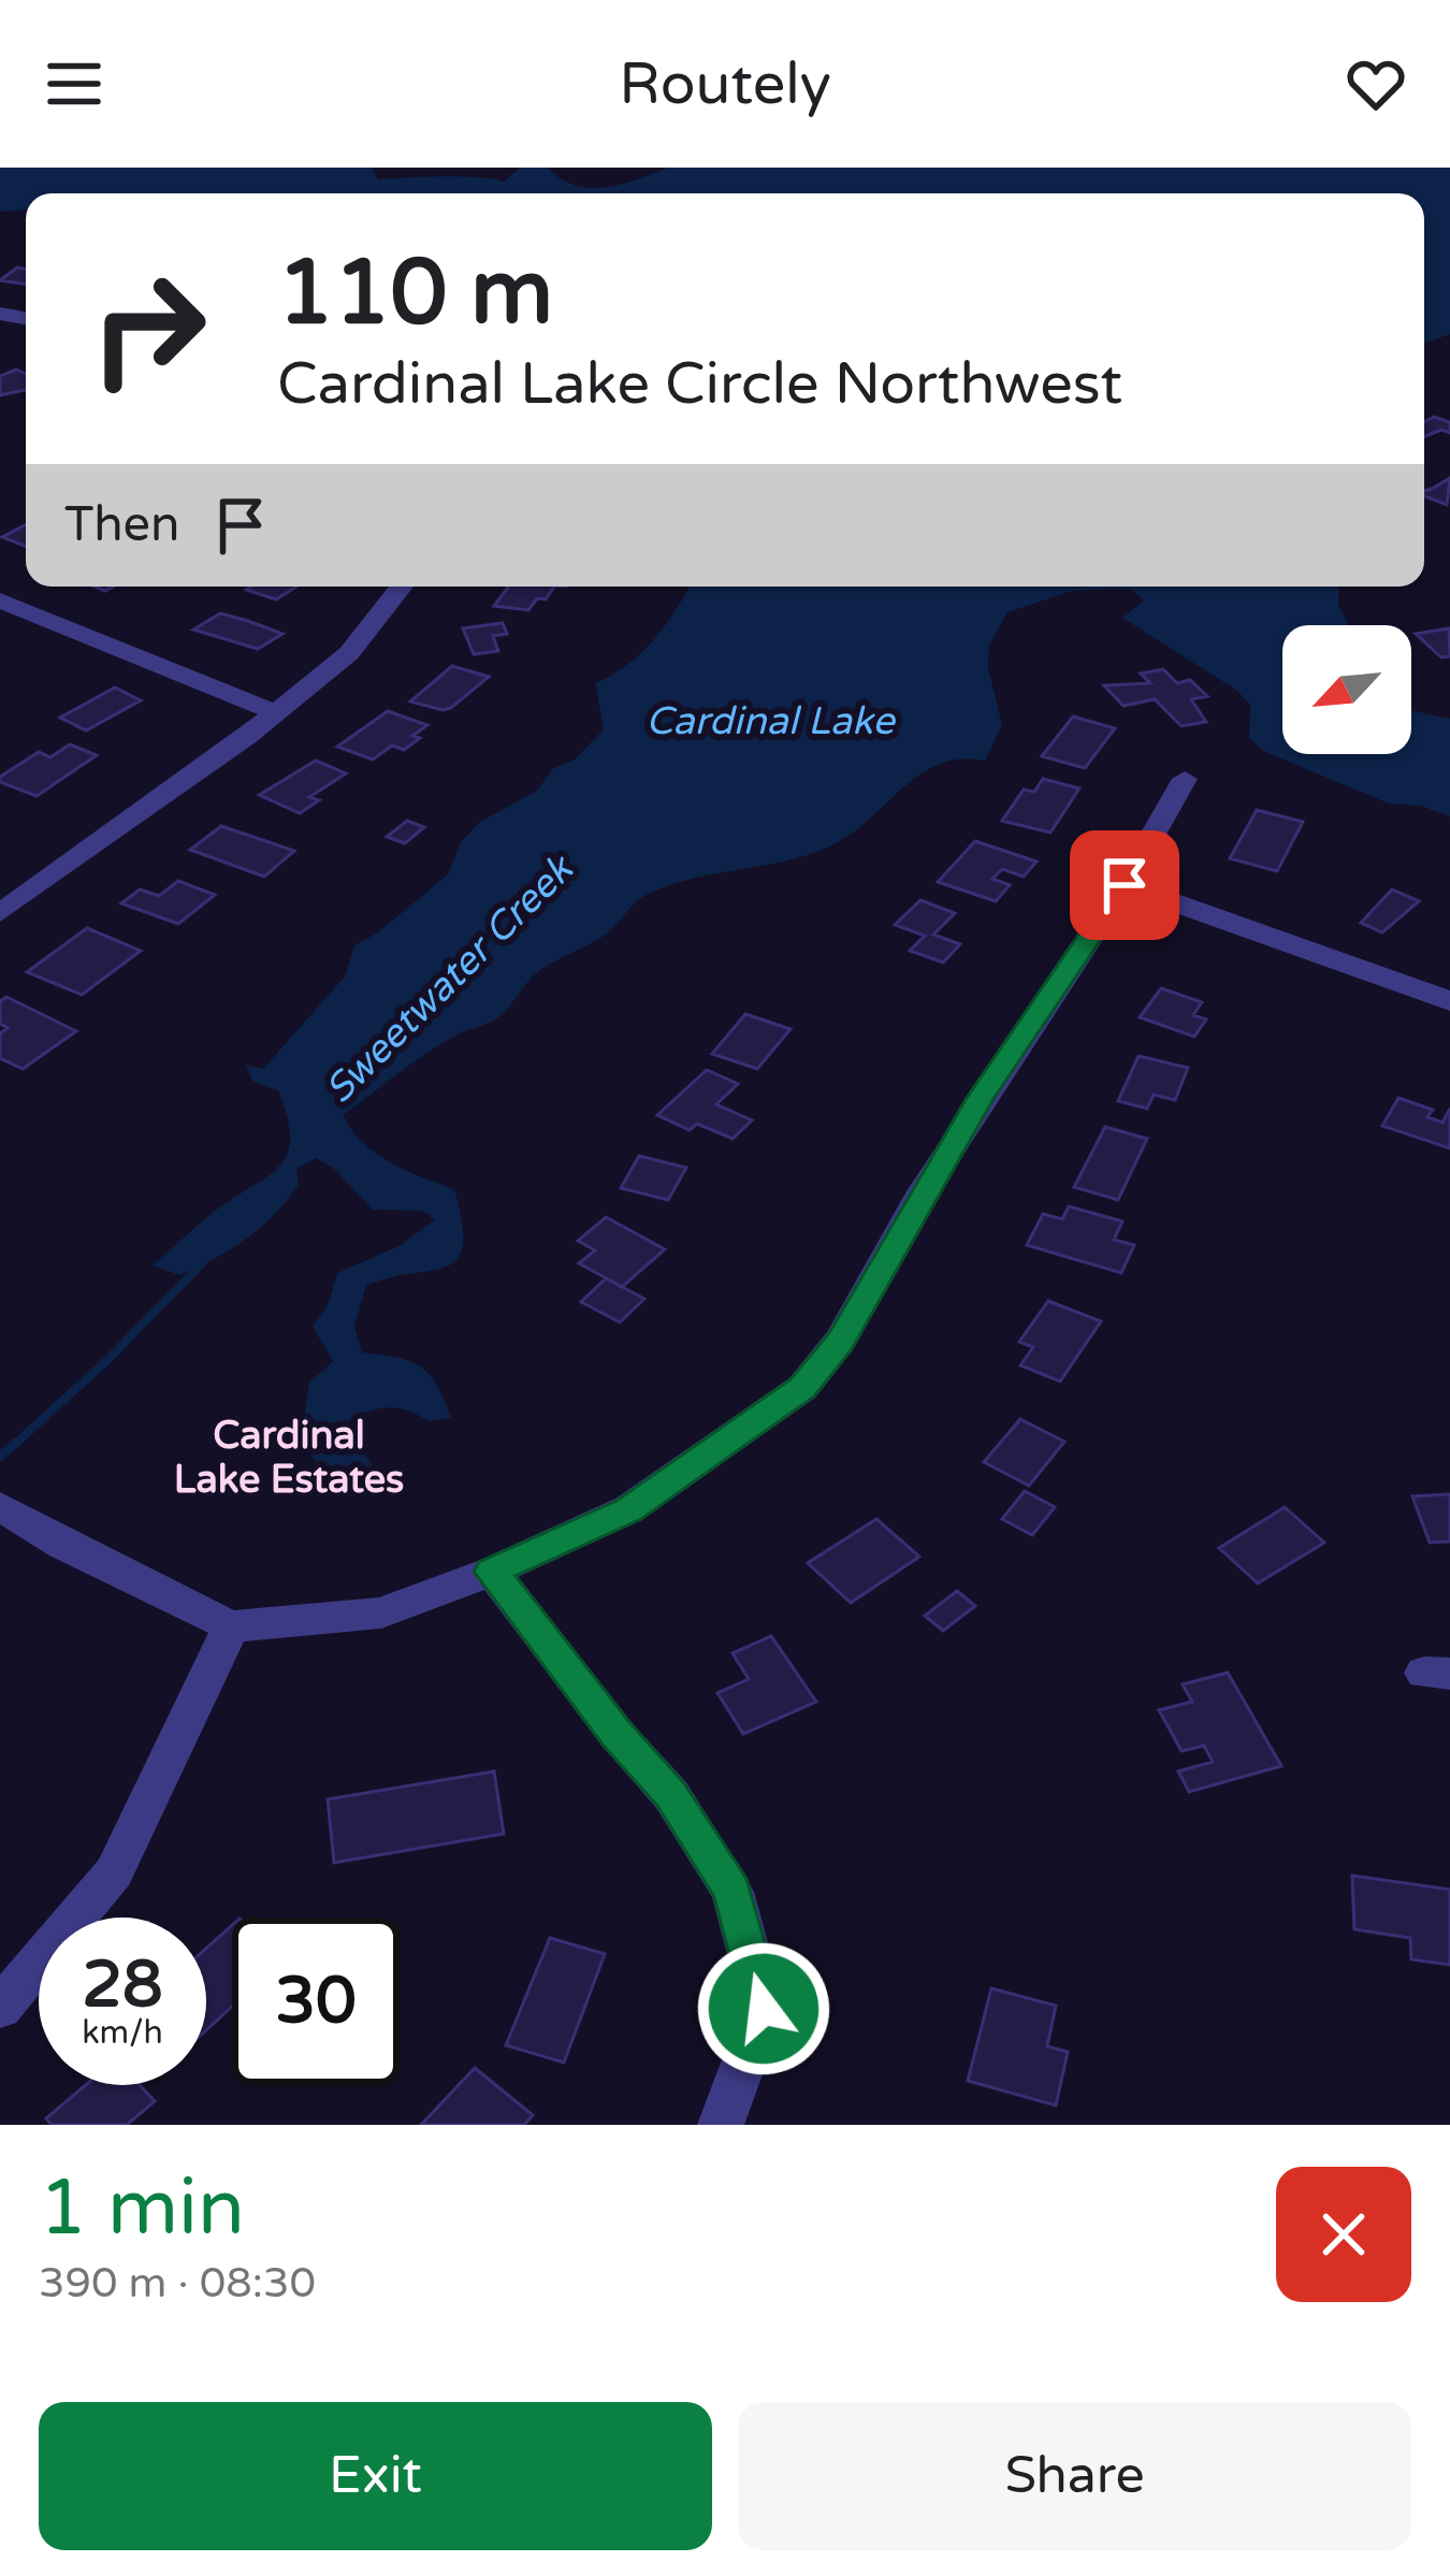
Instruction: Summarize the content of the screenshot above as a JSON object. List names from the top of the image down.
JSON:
{
  "districts": ["Cardinal Lake Estates"],
  "water": ["Cardinal Lake", "Sweetwater Creek"],
  "north": "bottom left",
  "page": {
    "header": "Routely",
    "turn": ["110 m", "Cardinal Lake Circle Northwest"],
    "then": "Then",
    "speed": "28 km/h",
    "limit": "30",
    "heading": ["1 min", "390 m · 08:30"],
    "buttons": ["Exit", "Share"]
  }
}
